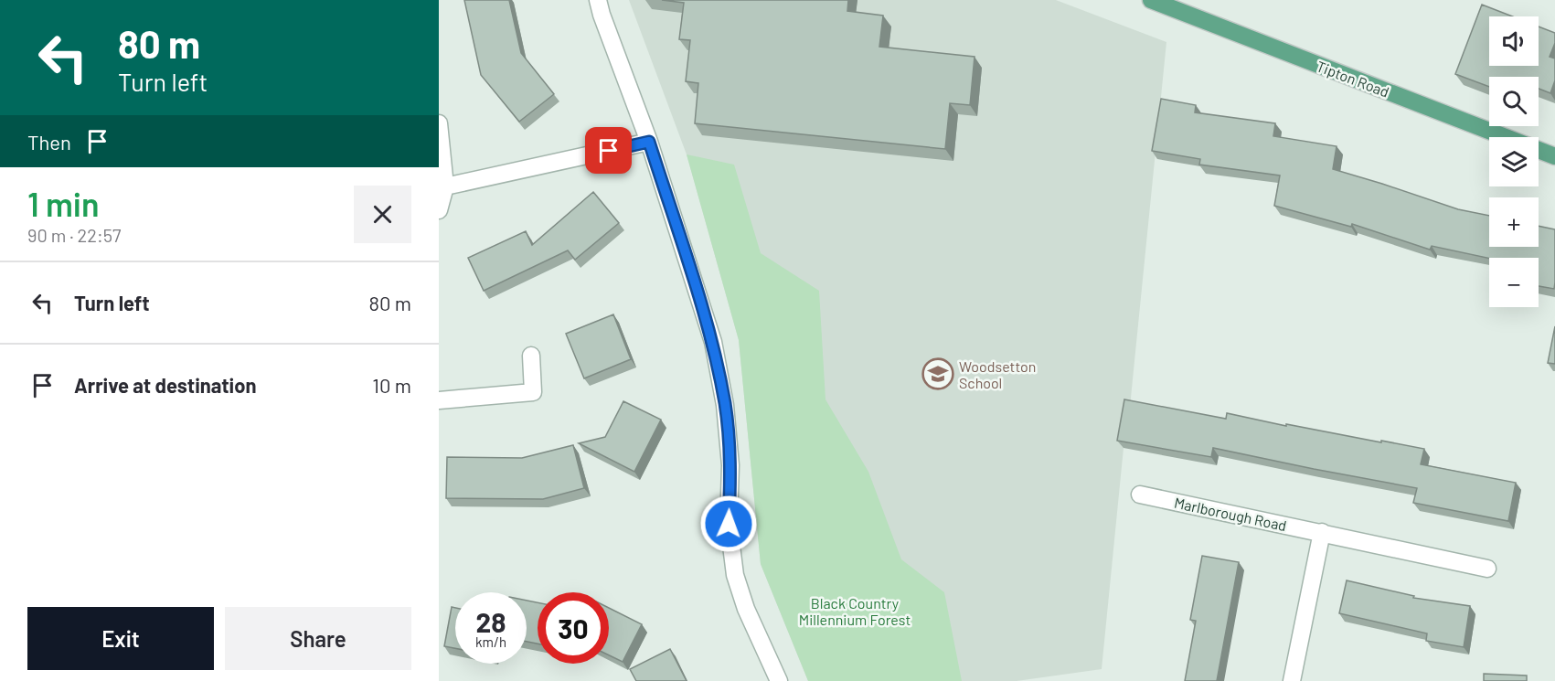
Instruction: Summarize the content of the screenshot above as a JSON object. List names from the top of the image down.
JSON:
{
  "streets": {
    "main road": ["Tipton Road"],
    "street": ["Marlborough Road"]
  },
  "parks": ["Black Country Millennium Forest"],
  "places": {
    "school or university": ["Woodsetton School"]
  },
  "page": {
    "turn": ["80 m", "Turn left"],
    "map_buttons": ["+", "−"],
    "then": "Then",
    "heading": ["1 min", "90 m · 22:57"],
    "list": [
      {
        "name": "Turn left",
        "value": "80 m"
      },
      {
        "name": "Arrive at destination",
        "value": "10 m"
      }
    ],
    "speed": "28 km/h",
    "limit": "30",
    "buttons": ["Exit", "Share"]
  }
}
